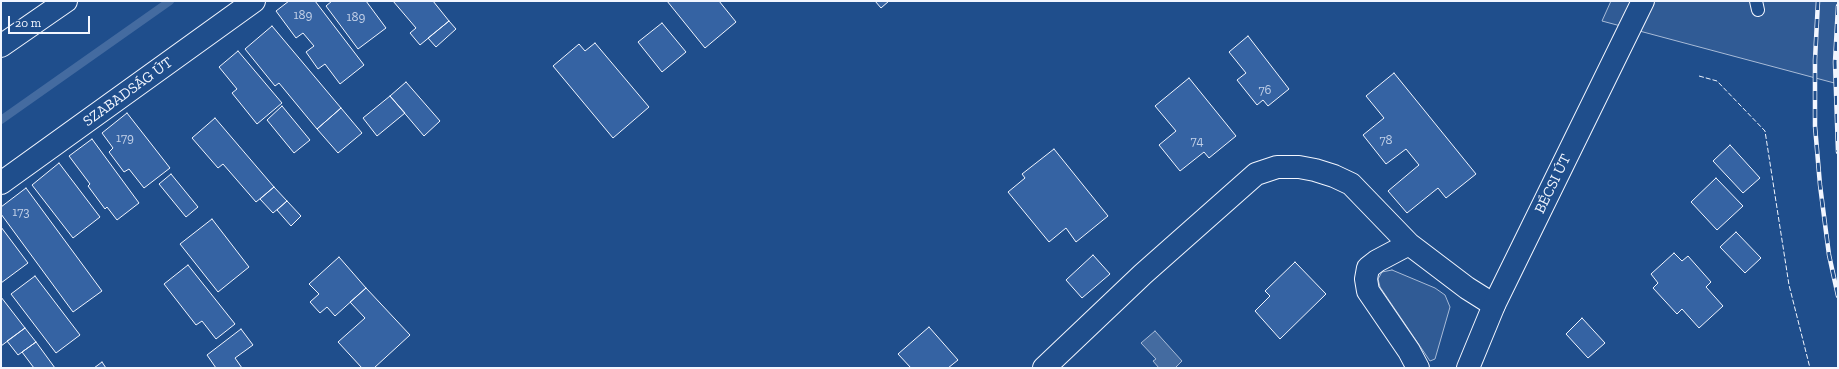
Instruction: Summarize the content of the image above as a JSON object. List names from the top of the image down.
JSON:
{
  "streets": {
    "street": ["SZABADSÁG ÚT", "BÉCSI ÚT"]
  },
  "house_numbers": [
    "189",
    "189",
    "76",
    "179",
    "78",
    "74",
    "173"
  ],
  "scale_bar": "20 m"
}
